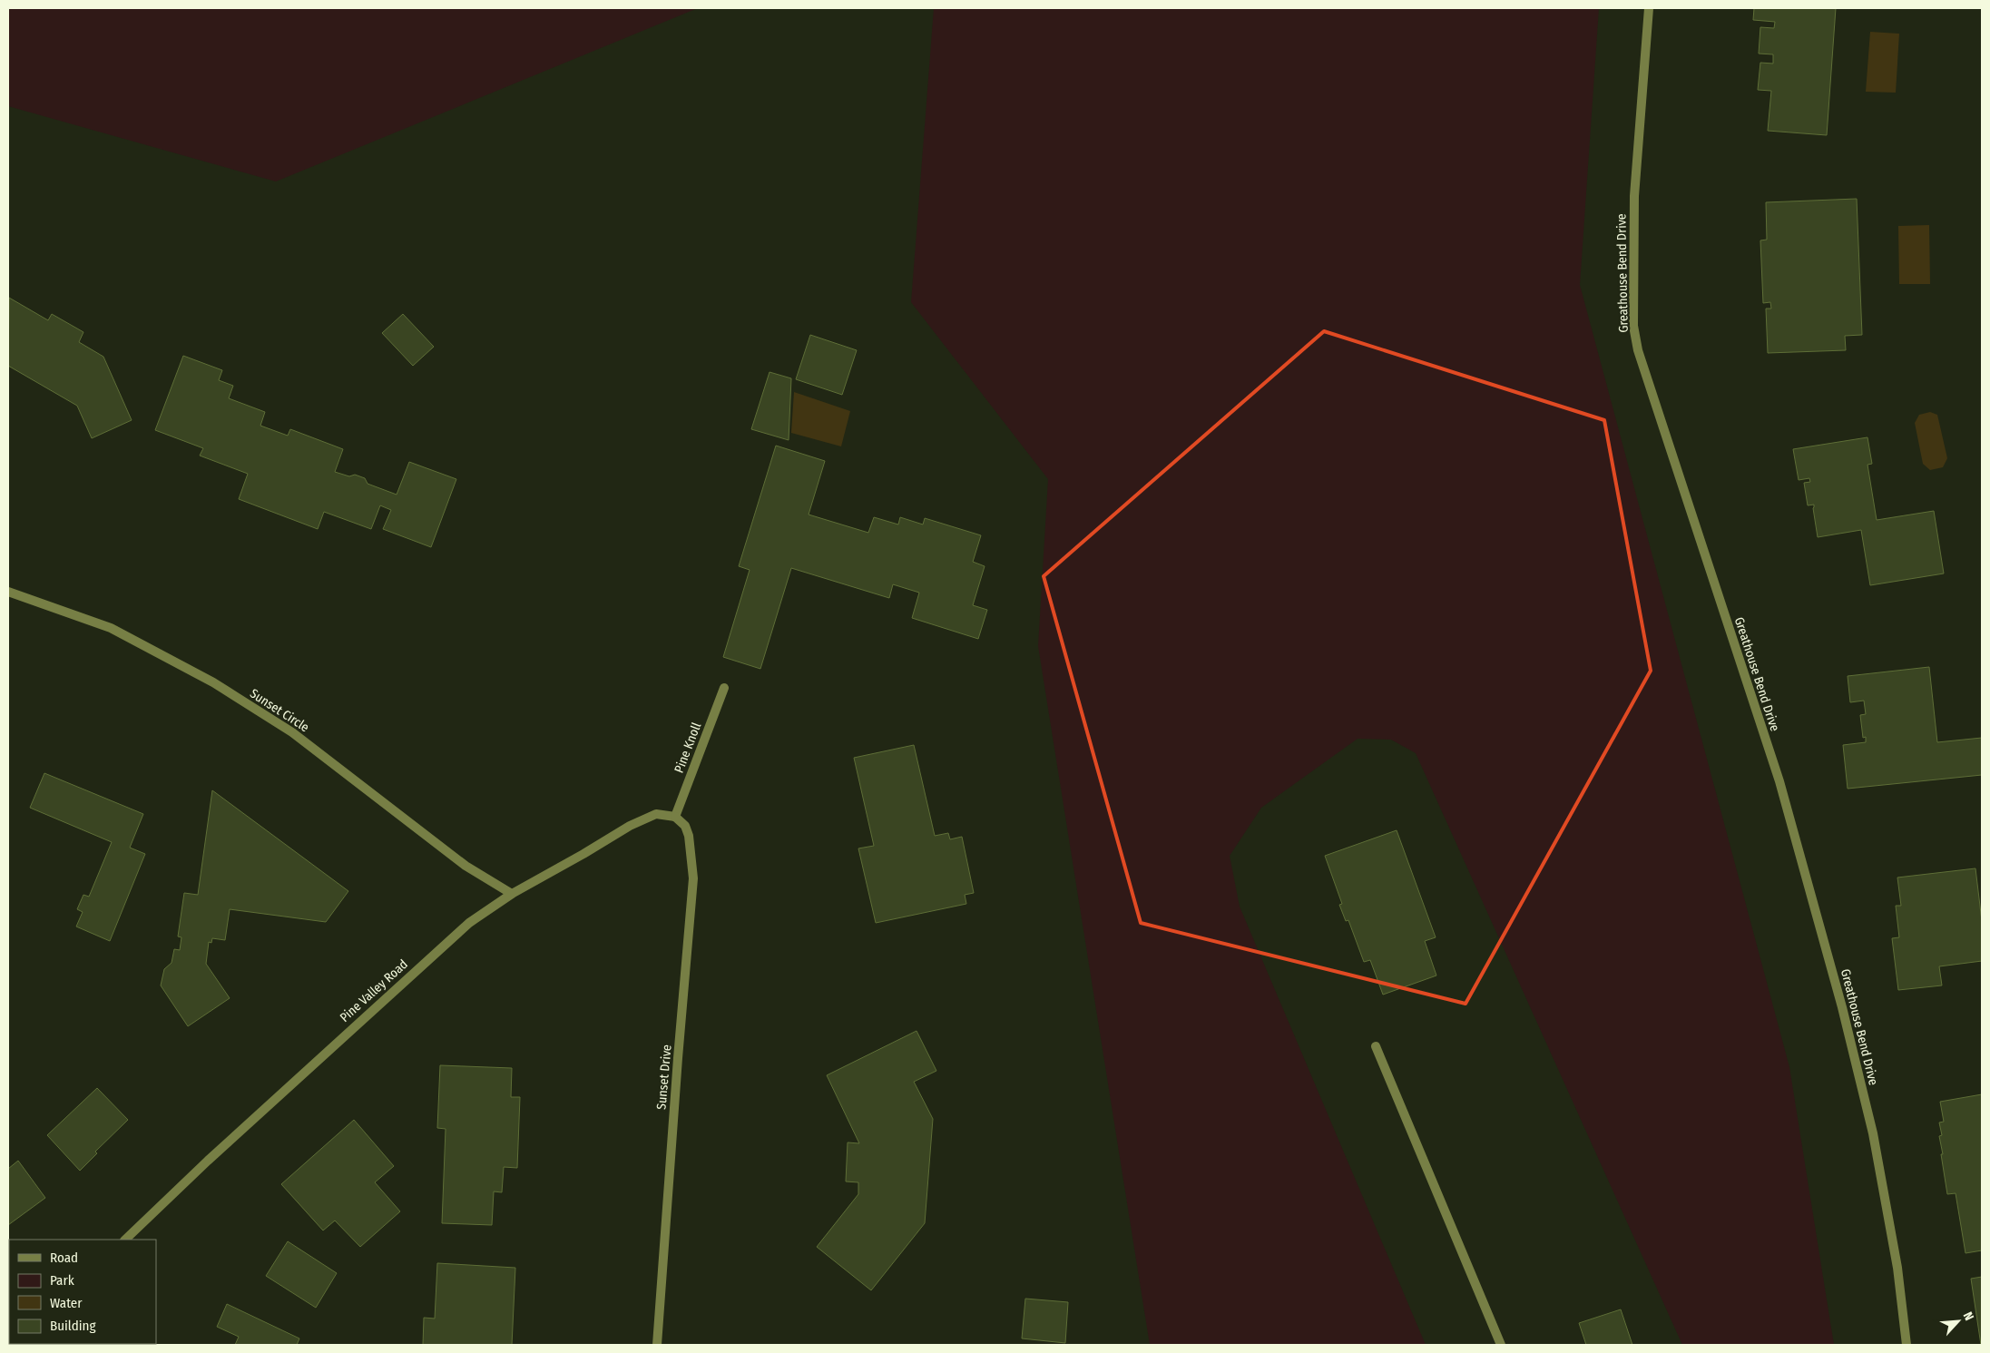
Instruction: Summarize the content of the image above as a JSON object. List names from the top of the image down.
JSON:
{
  "streets": {
    "street": [
      "Greathouse Bend Drive",
      "Sunset Circle",
      "Pine Knoll",
      "Pine Valley Road",
      "Sunset Drive"
    ]
  },
  "crossings": [
    ["Sunset Circle", "Pine Valley Road"],
    ["Pine Knoll", "Pine Valley Road"],
    ["Pine Knoll", "Sunset Drive"],
    ["Pine Valley Road", "Sunset Drive"]
  ],
  "legend": [
    "Road",
    "Park",
    "Water",
    "Building"
  ],
  "north": "top right"
}
